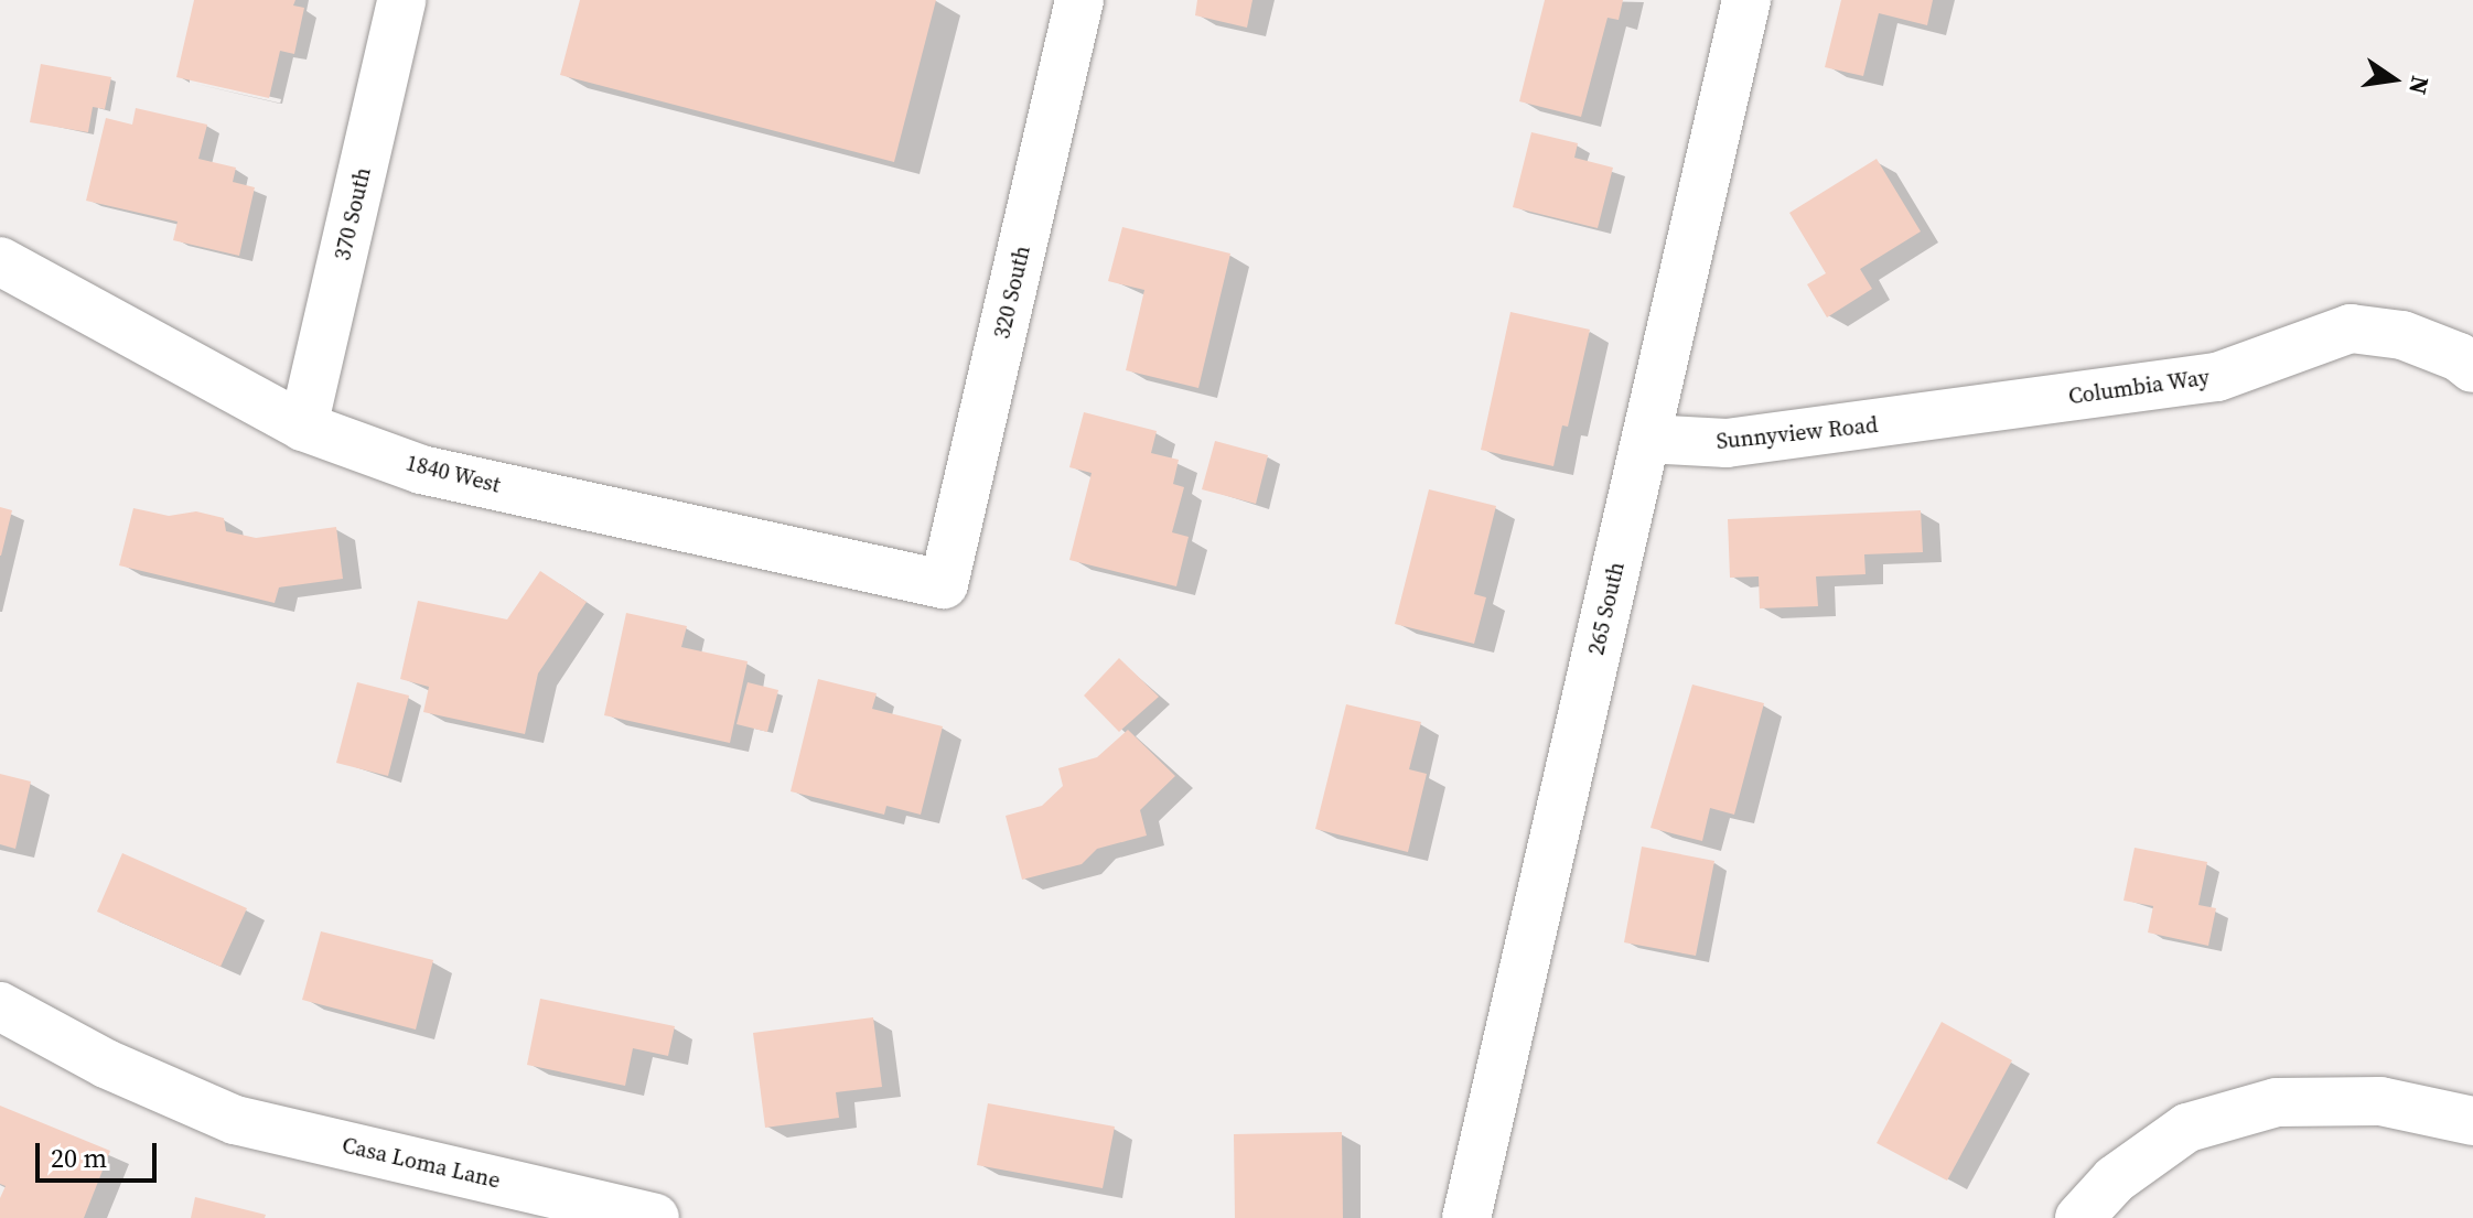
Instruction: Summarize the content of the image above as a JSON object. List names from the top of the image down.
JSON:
{
  "streets": {
    "street": [
      "370 South",
      "320 South",
      "Columbia Way",
      "Sunnyview Road",
      "1840 West",
      "265 South",
      "Casa Loma Lane"
    ]
  },
  "crossings": [
    ["370 South", "1840 West"],
    ["320 South", "1840 West"],
    ["Columbia Way", "Sunnyview Road"],
    ["Sunnyview Road", "265 South"]
  ],
  "scale_bar": "20 m",
  "north": "right"
}
